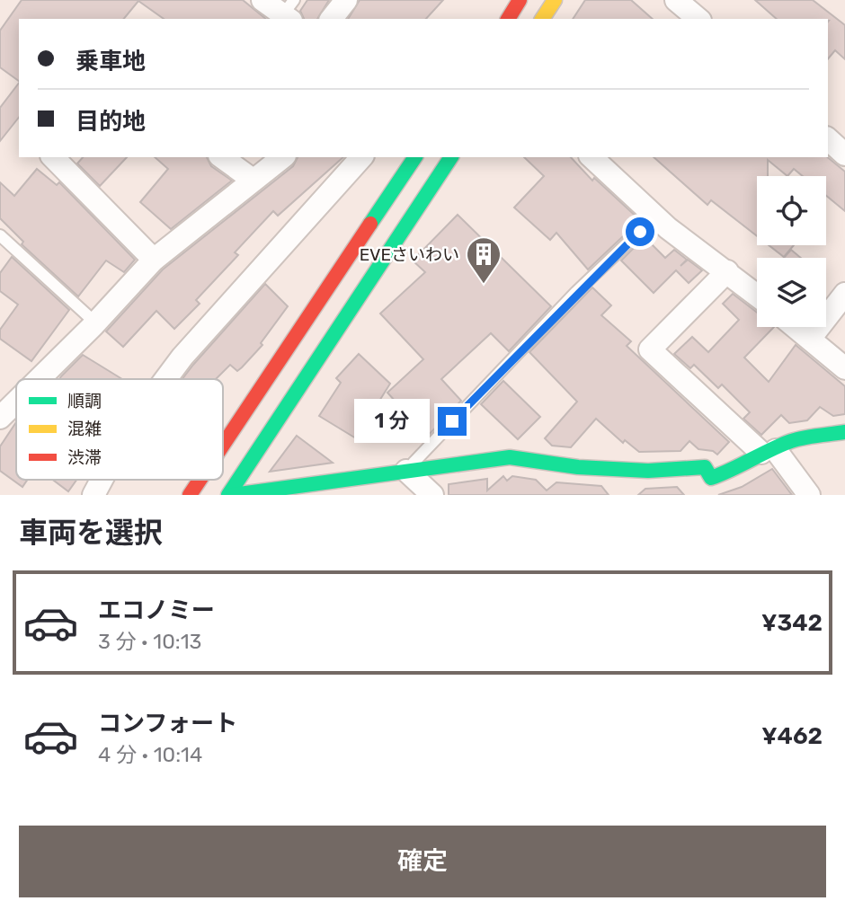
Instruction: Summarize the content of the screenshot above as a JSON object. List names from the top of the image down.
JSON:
{
  "places": {
    "building": ["EVEさいわい"]
  },
  "legend": ["順調", "混雑", "渋滞"],
  "page": {
    "banner": ["乗車地", "目的地"],
    "bubble": "1 分",
    "heading": "車両を選択",
    "list": [
      {
        "name": "エコノミー",
        "note": "3 分 · 10:13",
        "value": "¥342"
      },
      {
        "name": "コンフォート",
        "note": "4 分 · 10:14",
        "value": "¥462"
      }
    ],
    "buttons": "確定"
  }
}
